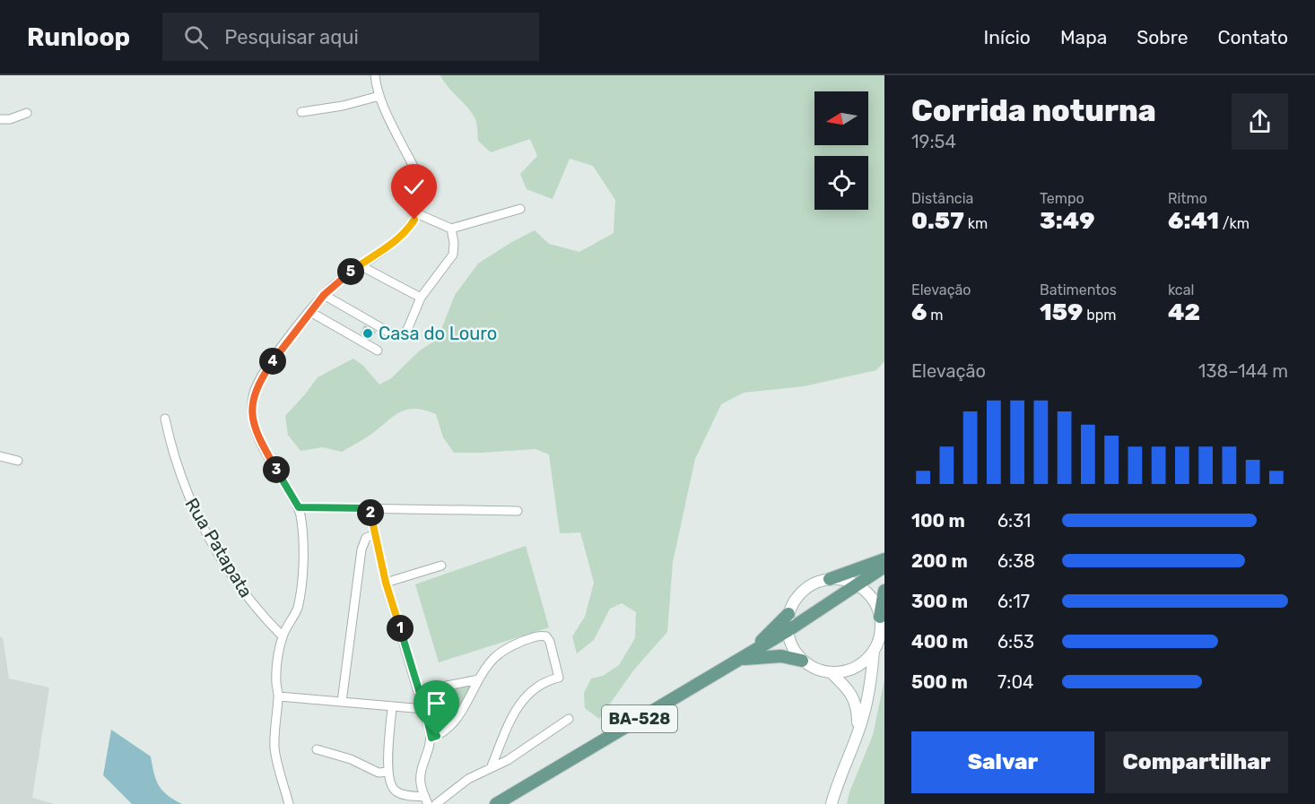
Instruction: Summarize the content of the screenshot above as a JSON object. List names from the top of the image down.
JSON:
{
  "streets": {
    "main road": ["BA-528"],
    "street": ["Rua Patapata"]
  },
  "places": ["Casa do Louro"],
  "north": "left",
  "page": {
    "header": "Runloop",
    "search": "Pesquisar aqui",
    "nav": [
      "Início",
      "Mapa",
      "Sobre",
      "Contato"
    ],
    "heading": ["Corrida noturna", "19:54"],
    "stats": [
      ["Distância", "0.57 km"],
      ["Tempo", "3:49"],
      ["Ritmo", "6:41 /km"],
      ["Elevação", "6 m"],
      ["Batimentos", "159 bpm"],
      ["kcal", "42"]
    ],
    "pins": [
      "5",
      "4",
      "3",
      "2",
      "1"
    ],
    "chart": ["Elevação", "138–144 m"],
    "list": [
      {
        "name": "100 m",
        "note": "6:31"
      },
      {
        "name": "200 m",
        "note": "6:38"
      },
      {
        "name": "300 m",
        "note": "6:17"
      },
      {
        "name": "400 m",
        "note": "6:53"
      },
      {
        "name": "500 m",
        "note": "7:04"
      }
    ],
    "buttons": ["Salvar", "Compartilhar"]
  }
}
